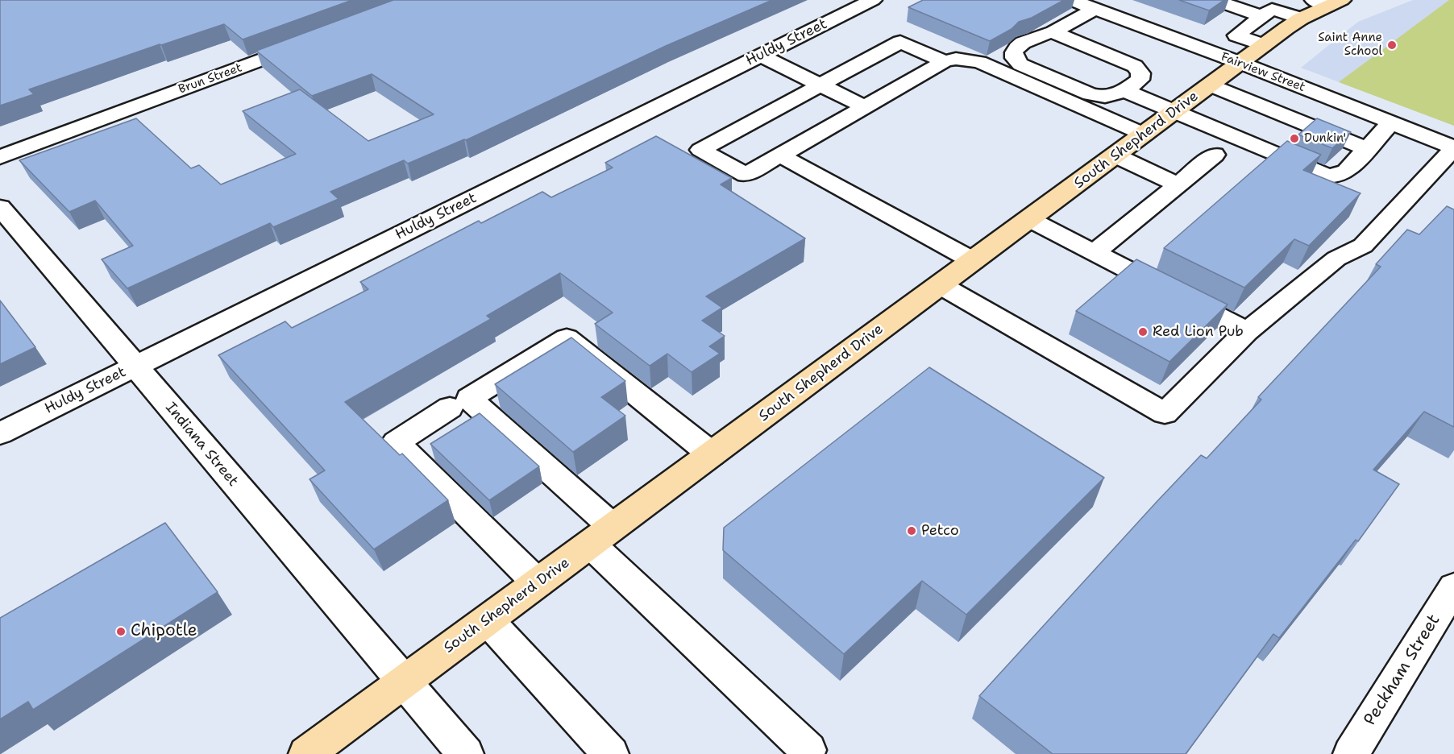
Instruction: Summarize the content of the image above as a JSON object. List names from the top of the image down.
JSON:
{
  "streets": {
    "main road": ["South Shepherd Drive"],
    "street": [
      "Huldy Street",
      "Fairview Street",
      "Brun Street",
      "Indiana Street",
      "Peckham Street"
    ]
  },
  "crossings": [
    ["Huldy Street", "Indiana Street"],
    ["Fairview Street", "South Shepherd Drive"],
    ["South Shepherd Drive", "Indiana Street"]
  ],
  "places": [
    "Saint Anne School",
    "Dunkin'",
    "Red Lion Pub",
    "Petco",
    "Chipotle"
  ]
}
